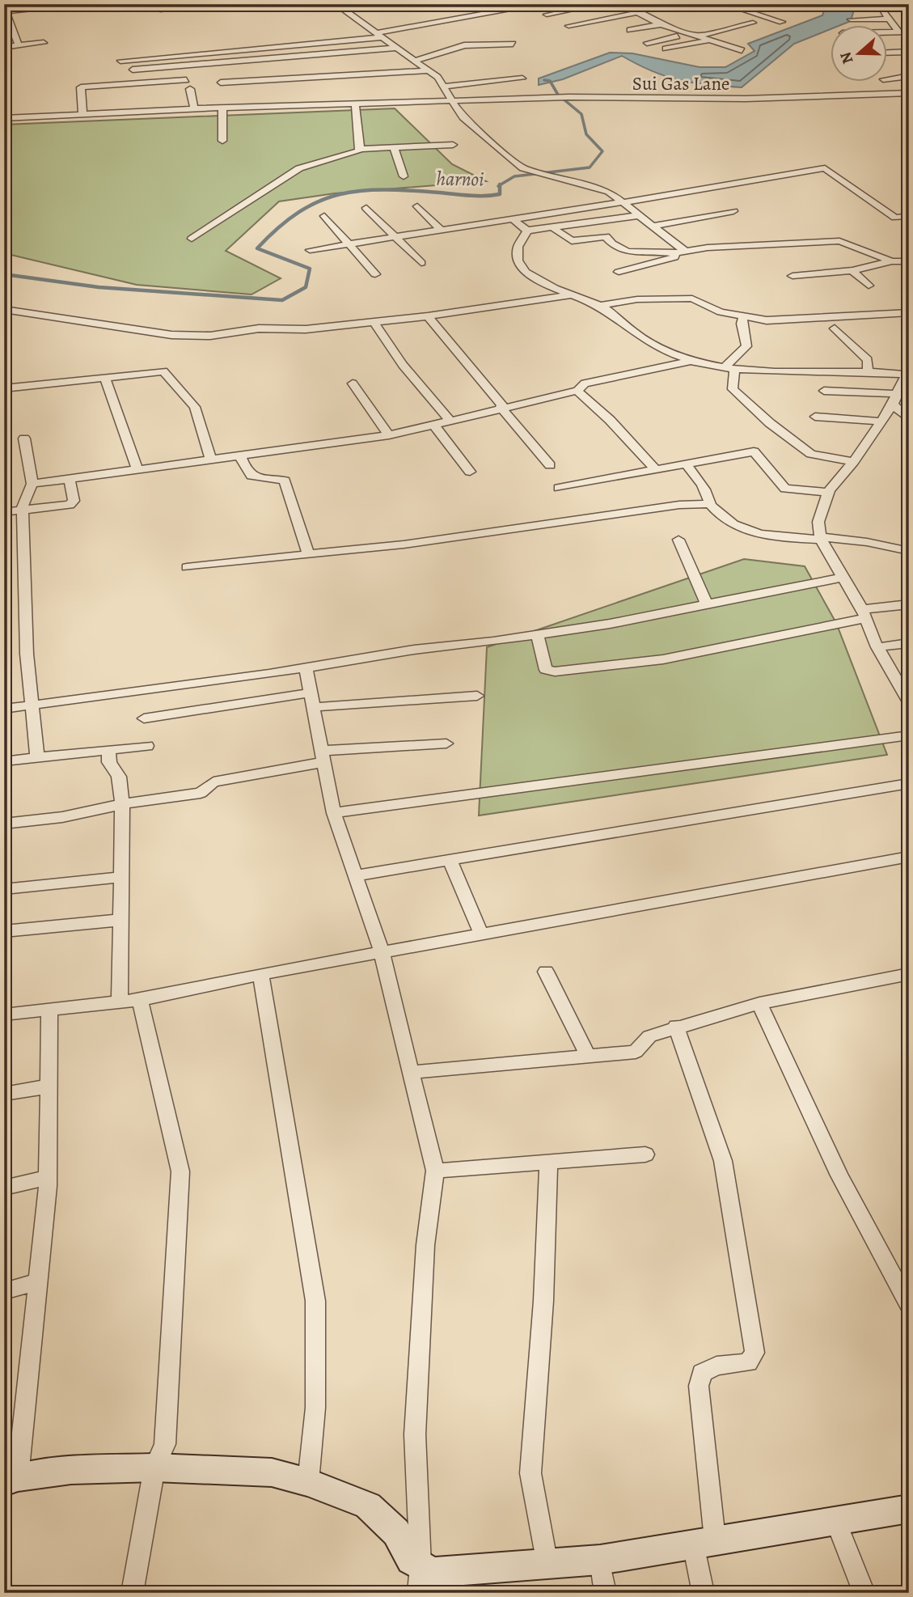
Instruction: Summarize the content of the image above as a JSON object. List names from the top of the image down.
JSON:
{
  "streets": {
    "street": ["Sui Gas Lane"]
  },
  "water": ["harnoi"],
  "north": "left"
}
